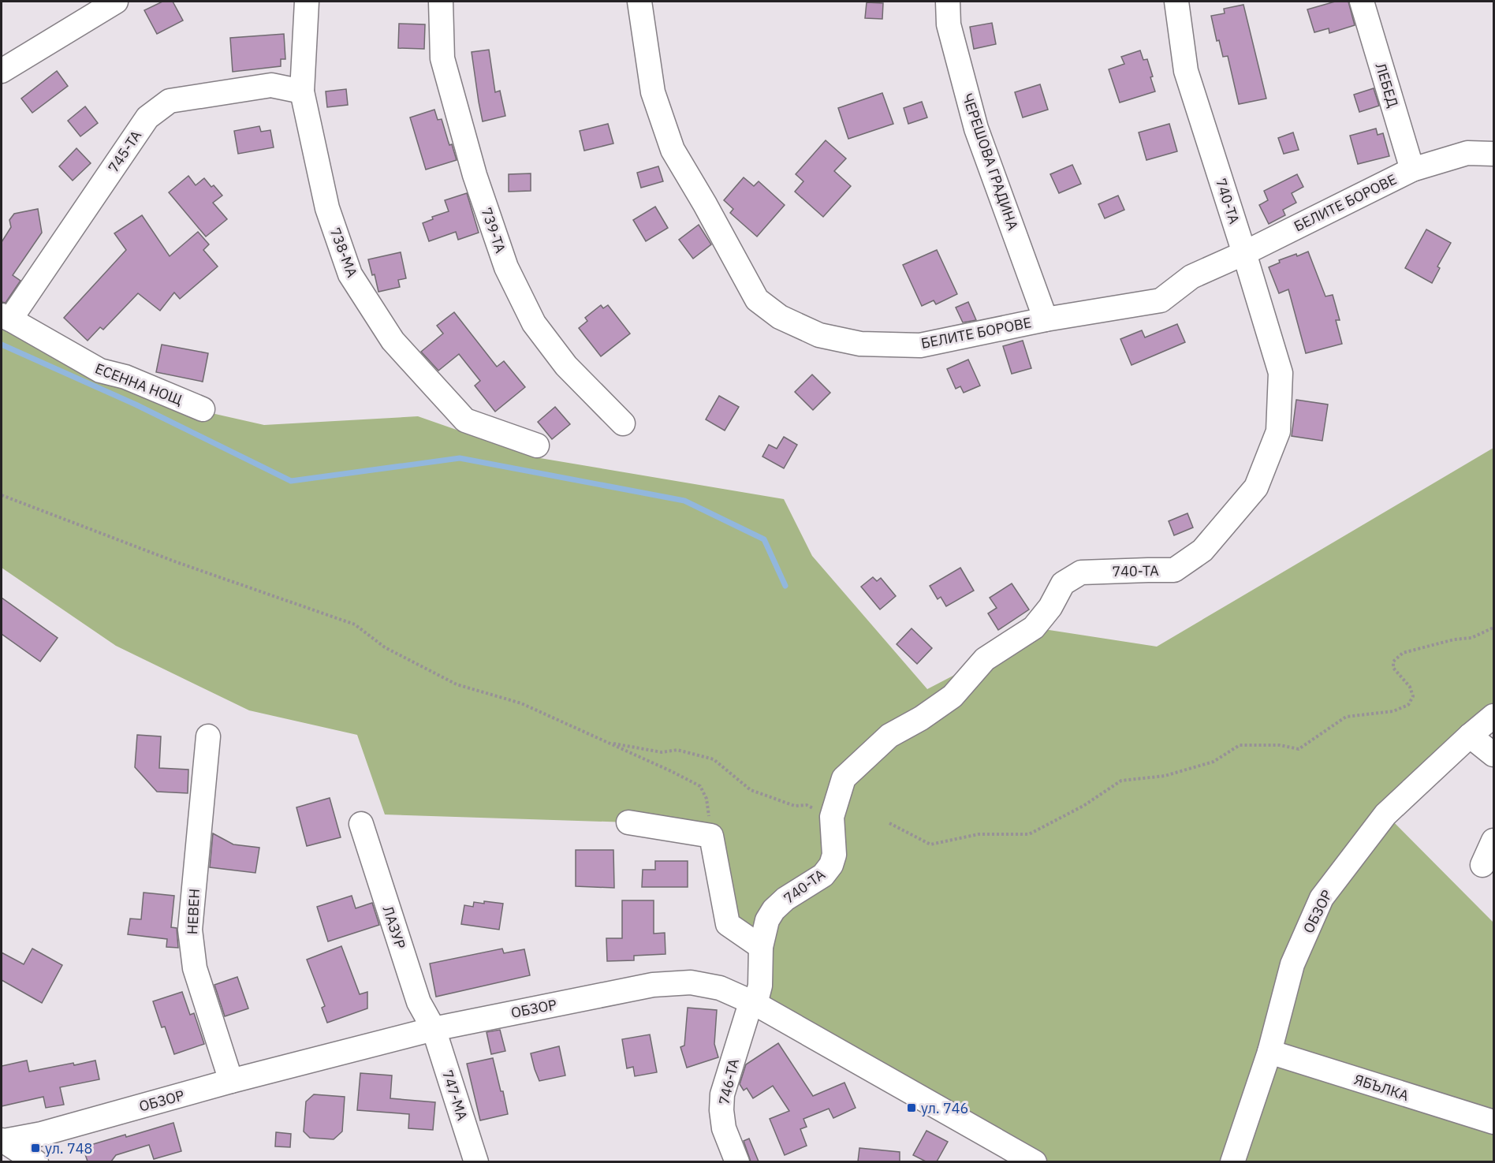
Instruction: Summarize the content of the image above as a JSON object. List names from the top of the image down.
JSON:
{
  "streets": {
    "street": [
      "ЛЕБЕД",
      "745-ТА",
      "ЧЕРЕШОВА ГРАДИНА",
      "740-ТА",
      "БЕЛИТЕ БОРОВЕ",
      "739-ТА",
      "738-МА",
      "ЕСЕННА НОЩ",
      "НЕВЕН",
      "ОБЗОР",
      "ЛАЗУР",
      "746-ТА",
      "ЯБЪЛКА",
      "747-МА"
    ]
  },
  "crossings": [
    ["ЛЕБЕД", "БЕЛИТЕ БОРОВЕ"],
    ["745-ТА", "738-МА"],
    ["745-ТА", "ЕСЕННА НОЩ"],
    ["ЧЕРЕШОВА ГРАДИНА", "БЕЛИТЕ БОРОВЕ"],
    ["740-ТА", "БЕЛИТЕ БОРОВЕ"],
    ["740-ТА", "ОБЗОР"],
    ["740-ТА", "746-ТА"],
    ["НЕВЕН", "ОБЗОР"],
    ["ОБЗОР", "ЛАЗУР"],
    ["ОБЗОР", "746-ТА"],
    ["ОБЗОР", "ЯБЪЛКА"],
    ["ОБЗОР", "747-МА"],
    ["ЛАЗУР", "747-МА"]
  ],
  "places": {
    "transit": ["ул. 746", "ул. 748"]
  }
}
